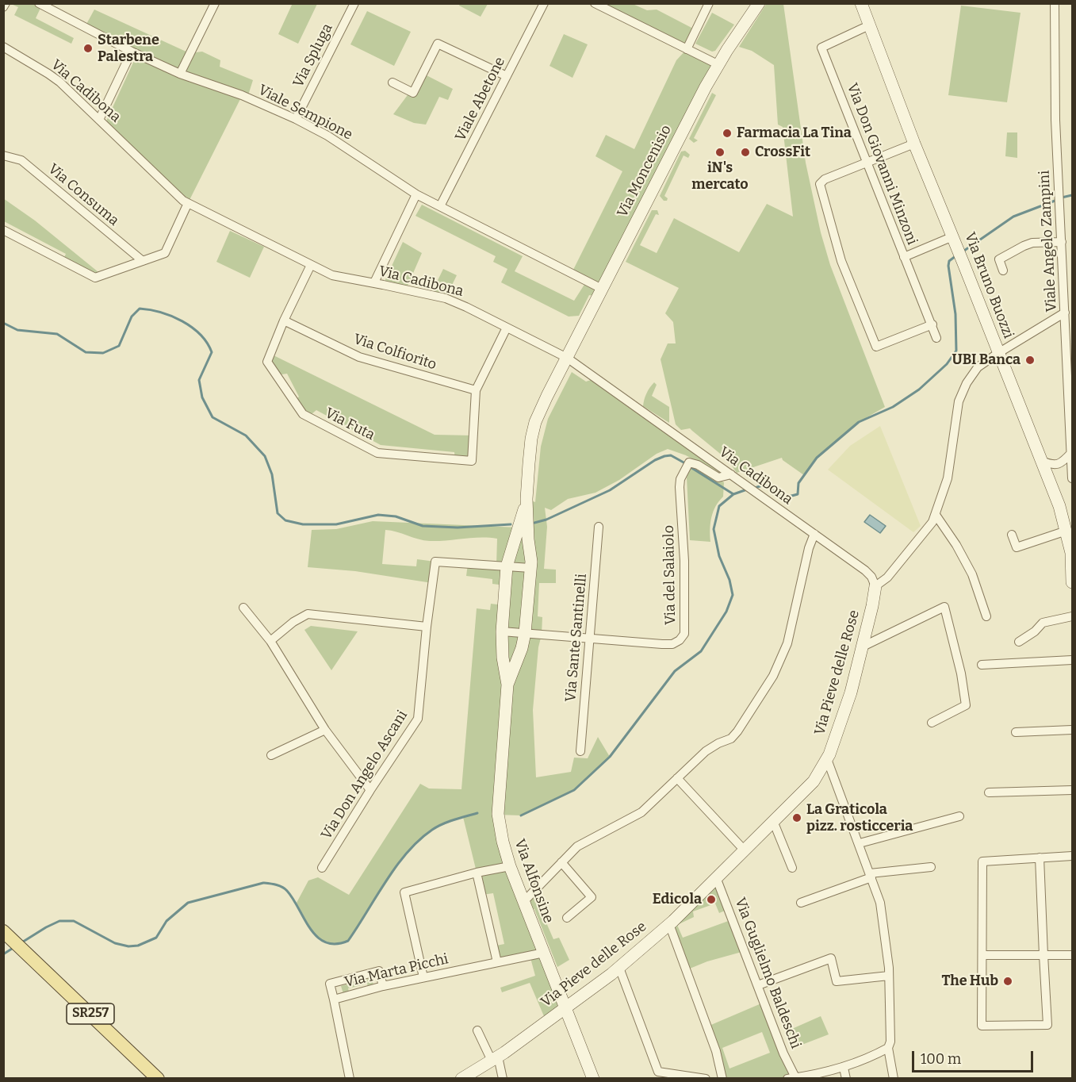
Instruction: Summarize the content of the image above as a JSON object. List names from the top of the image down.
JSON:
{
  "streets": {
    "main road": [
      "Via Moncenisio",
      "Via Bruno Buozzi",
      "Via Pieve delle Rose",
      "Via Alfonsine",
      "SR257"
    ],
    "street": [
      "Via Spluga",
      "Via Cadibona",
      "Viale Abetone",
      "Viale Sempione",
      "Via Don Giovanni Minzoni",
      "Via Consuma",
      "Viale Angelo Zampini",
      "Via Colfiorito",
      "Via Futa",
      "Via del Salaiolo",
      "Via Sante Santinelli",
      "Via Don Angelo Ascani",
      "Via Marta Picchi",
      "Via Guglielmo Baldeschi"
    ]
  },
  "crossings": [
    ["Via Spluga", "Viale Sempione"],
    ["Via Cadibona", "Via Moncenisio"],
    ["Via Cadibona", "Via Futa"],
    ["Via Cadibona", "Via del Salaiolo"],
    ["Via Cadibona", "Via Pieve delle Rose"],
    ["Via Cadibona", "Via Alfonsine"],
    ["Viale Abetone", "Viale Sempione"],
    ["Viale Sempione", "Via Moncenisio"],
    ["Via Don Giovanni Minzoni", "Via Bruno Buozzi"],
    ["Via Moncenisio", "Via Alfonsine"],
    ["Via Colfiorito", "Via Futa"],
    ["Via del Salaiolo", "Via Sante Santinelli"],
    ["Via del Salaiolo", "Via Alfonsine"],
    ["Via Pieve delle Rose", "Via Alfonsine"],
    ["Via Pieve delle Rose", "Via Guglielmo Baldeschi"],
    ["Via Don Angelo Ascani", "Via Alfonsine"],
    ["Via Alfonsine", "Via Marta Picchi"]
  ],
  "places": [
    "Starbene Palestra",
    "Farmacia La Tina",
    "iN's mercato",
    "CrossFit",
    "UBI Banca",
    "La Graticola pizz. rosticceria",
    "Edicola",
    "The Hub"
  ],
  "scale_bar": "100 m"
}
